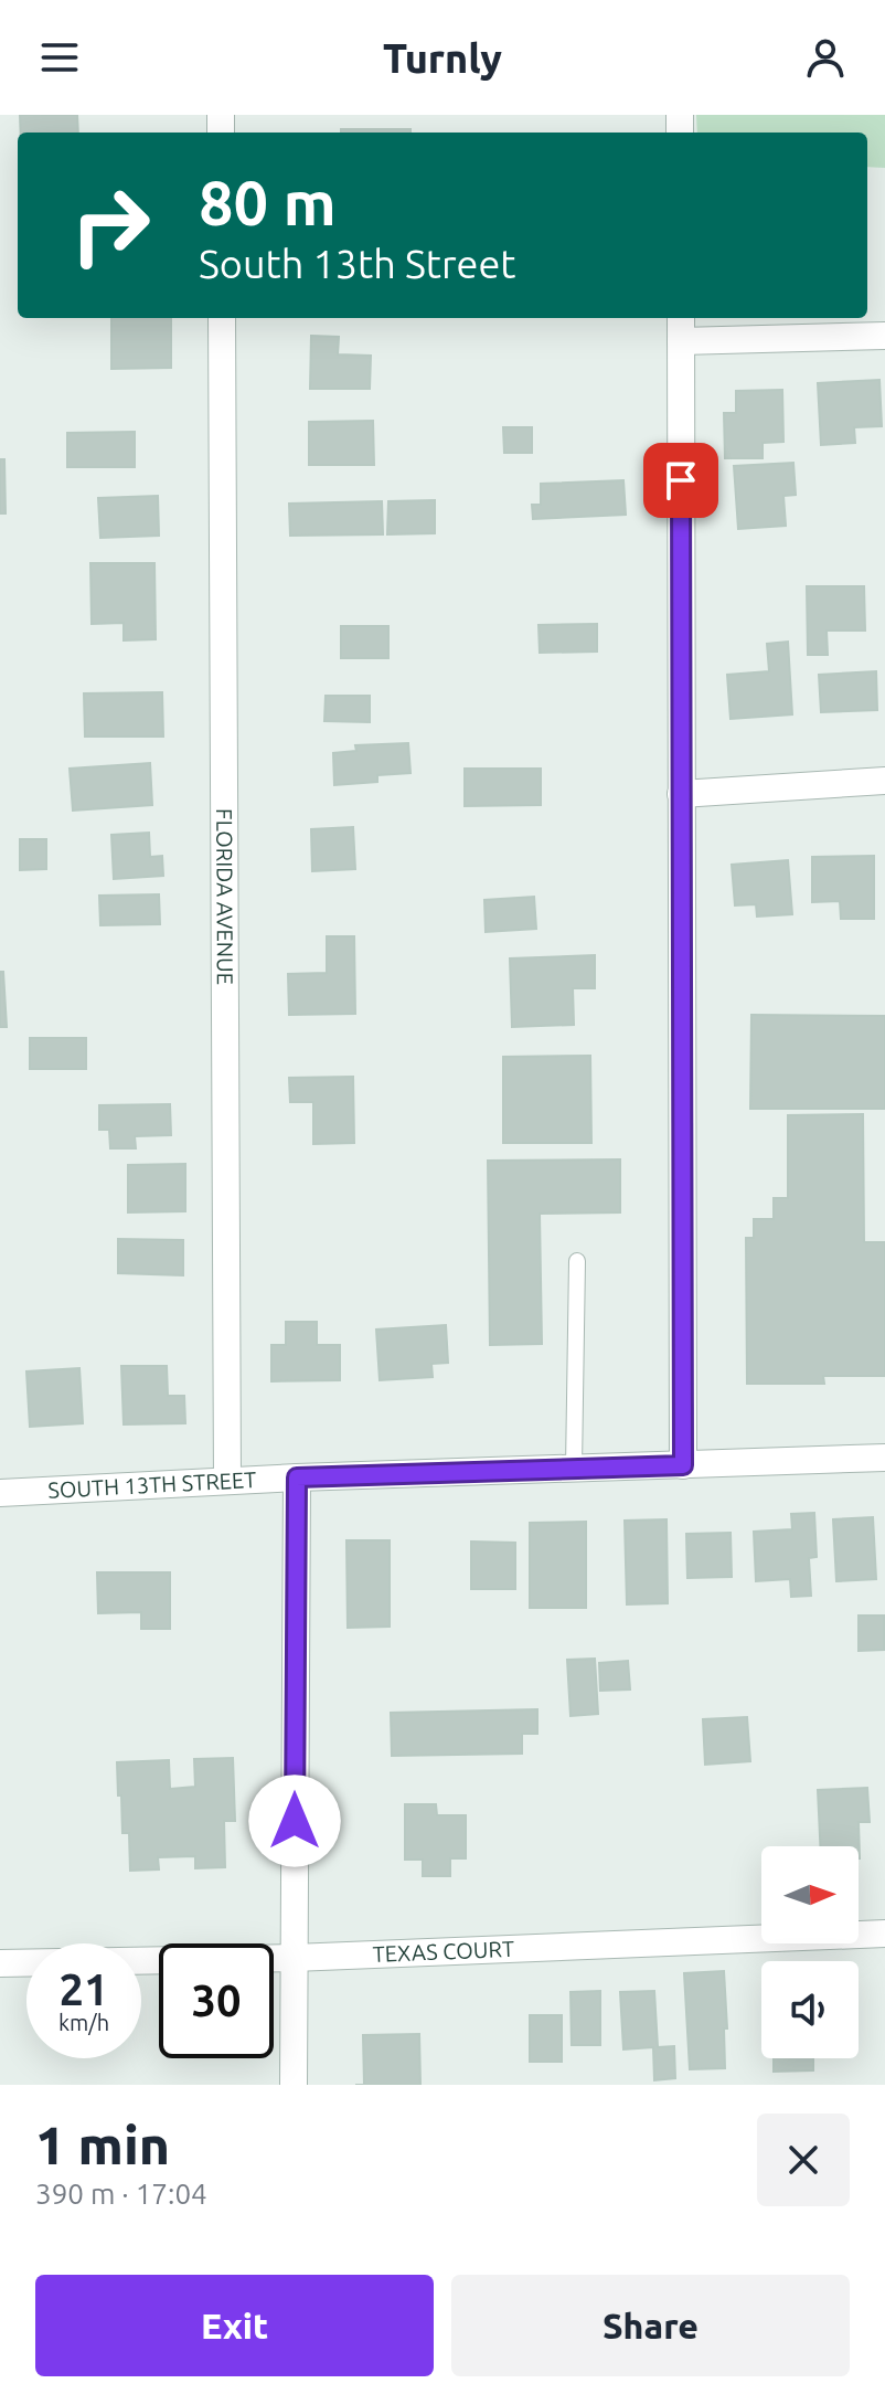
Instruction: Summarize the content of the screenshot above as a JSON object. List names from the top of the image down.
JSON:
{
  "streets": {
    "street": ["FLORIDA AVENUE", "SOUTH 13TH STREET", "TEXAS COURT"]
  },
  "crossings": [
    ["FLORIDA AVENUE", "SOUTH 13TH STREET"]
  ],
  "north": "right",
  "page": {
    "header": "Turnly",
    "turn": ["80 m", "South 13th Street"],
    "speed": "21 km/h",
    "limit": "30",
    "heading": ["1 min", "390 m · 17:04"],
    "buttons": ["Exit", "Share"]
  }
}
